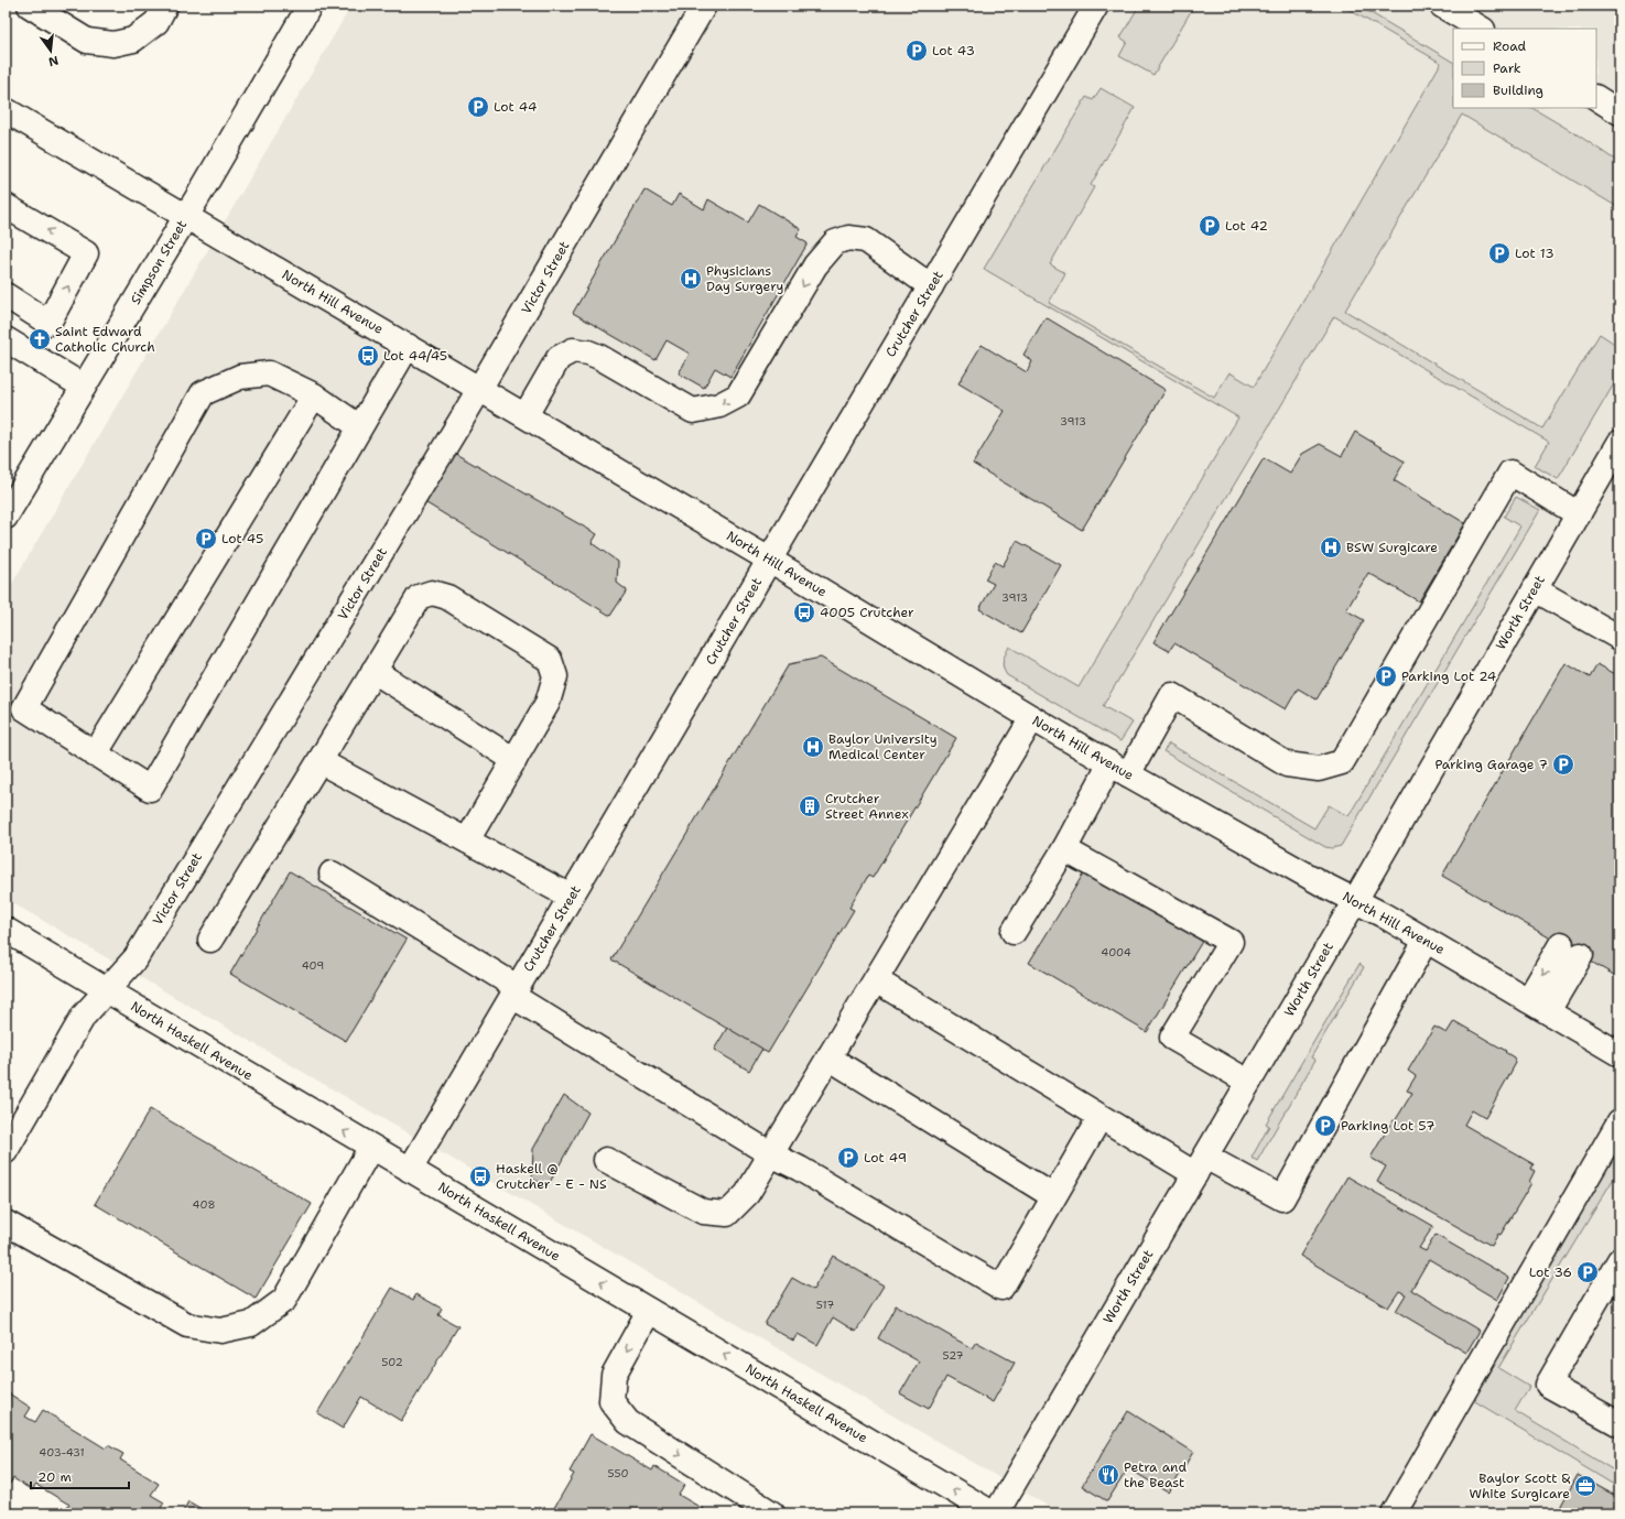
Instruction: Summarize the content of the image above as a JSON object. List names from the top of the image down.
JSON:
{
  "streets": {
    "street": [
      "Simpson Street",
      "Victor Street",
      "North Hill Avenue",
      "Crutcher Street",
      "Worth Street",
      "North Haskell Avenue"
    ]
  },
  "crossings": [
    ["Simpson Street", "North Hill Avenue"],
    ["Victor Street", "North Hill Avenue"],
    ["Victor Street", "North Haskell Avenue"],
    ["North Hill Avenue", "Crutcher Street"],
    ["North Hill Avenue", "Worth Street"],
    ["Crutcher Street", "North Haskell Avenue"],
    ["Worth Street", "North Haskell Avenue"]
  ],
  "places": {
    "parking": [
      "Lot 43",
      "Lot 44",
      "Lot 42",
      "Lot 13",
      "Lot 45",
      "Parking Lot 24",
      "Parking Garage 7",
      "Parking Lot 57",
      "Lot 49",
      "Lot 36"
    ],
    "hospital": ["Physicians Day Surgery", "BSW Surgicare", "Baylor University Medical Center"],
    "church": ["Saint Edward Catholic Church"],
    "bus stop": ["Lot 44/45", "4005 Crutcher", "Haskell @ Crutcher - E - NS"],
    "building": ["Crutcher Street Annex"],
    "restaurant": ["Petra and the Beast"],
    "office": ["Baylor Scott & White Surgicare"]
  },
  "house_numbers": [
    "3913",
    "3913",
    "4004",
    "409",
    "408",
    "517",
    "527",
    "502",
    "403-431",
    "550"
  ],
  "legend": ["Road", "Park", "Building"],
  "scale_bar": "20 m",
  "north": "bottom"
}
